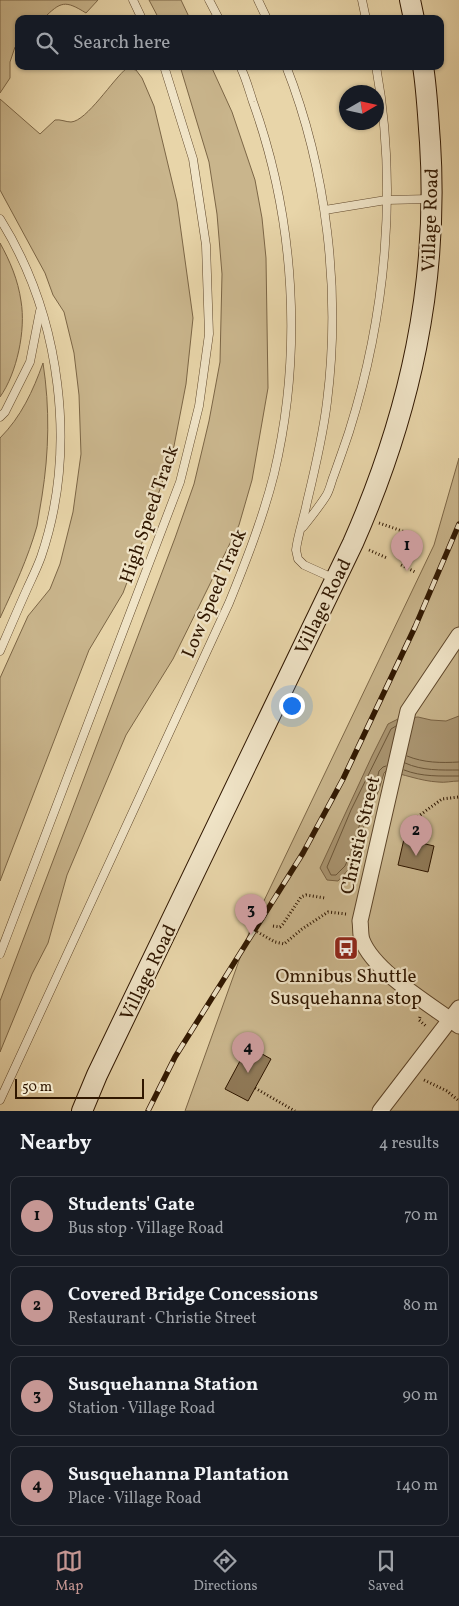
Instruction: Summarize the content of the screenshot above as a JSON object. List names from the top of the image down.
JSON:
{
  "streets": {
    "street": ["Village Road", "Christie Street"],
    "lane": ["High Speed Track", "Low Speed Track"]
  },
  "places": {
    "bus stop": ["Omnibus Shuttle Susquehanna stop"]
  },
  "scale_bar": "50 m",
  "north": "right",
  "page": {
    "search": "Search here",
    "pins": [
      "1",
      "2",
      "3",
      "4"
    ],
    "scale": "50 m",
    "heading": ["Nearby", "4 results"],
    "list": [
      {
        "mark": "1",
        "name": "Students' Gate",
        "note": "Bus stop · Village Road",
        "value": "70 m"
      },
      {
        "mark": "2",
        "name": "Covered Bridge Concessions",
        "note": "Restaurant · Christie Street",
        "value": "80 m"
      },
      {
        "mark": "3",
        "name": "Susquehanna Station",
        "note": "Station · Village Road",
        "value": "90 m"
      },
      {
        "mark": "4",
        "name": "Susquehanna Plantation",
        "note": "Place · Village Road",
        "value": "140 m"
      }
    ],
    "nav": ["Map", "Directions", "Saved"]
  }
}
